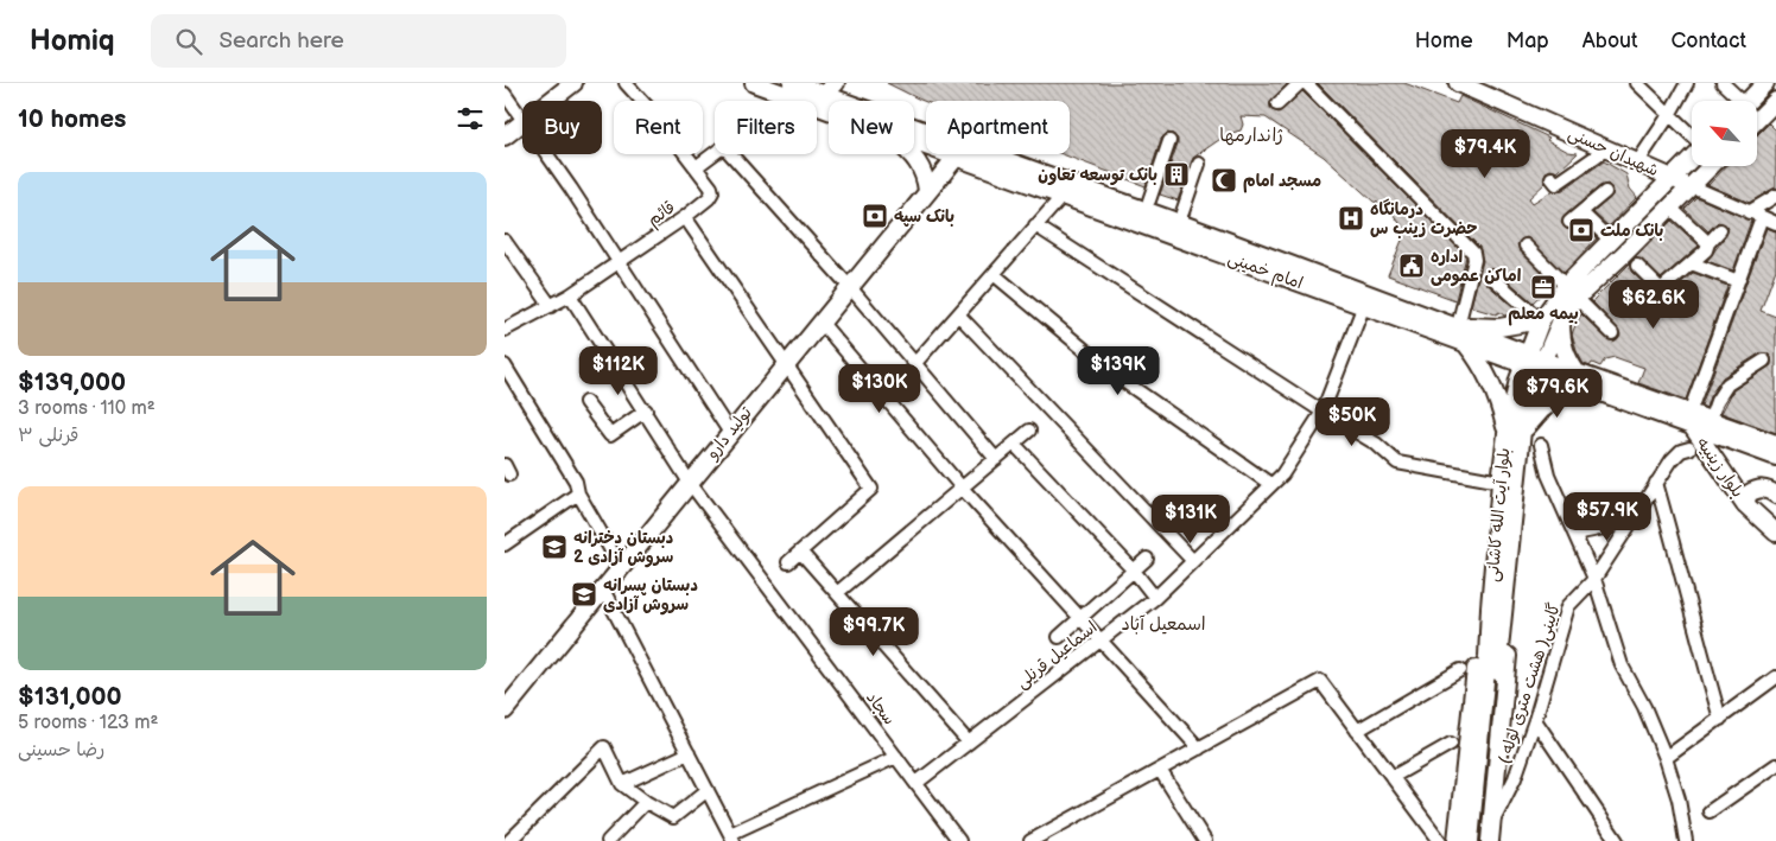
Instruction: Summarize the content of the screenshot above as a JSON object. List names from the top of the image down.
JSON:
{
  "streets": {
    "main road": [
      "شهیدان حسنی",
      "امام خمینی",
      "تولید دارو",
      "بلوار زینبیه",
      "بلوار آیت الله کاشانی"
    ],
    "street": [
      "قائم",
      "اسماعیل قرنلی",
      "گایینی( هشت متری لوله )",
      "سجاد"
    ]
  },
  "crossings": [
    ["قائم", "سجاد"],
    ["امام خمینی", "تولید دارو"],
    ["امام خمینی", "بلوار زینبیه"],
    ["امام خمینی", "بلوار آیت الله کاشانی"],
    ["امام خمینی", "اسماعیل قرنلی"],
    ["تولید دارو", "سجاد"],
    ["بلوار آیت الله کاشانی", "گایینی( هشت متری لوله )"],
    ["اسماعیل قرنلی", "سجاد"]
  ],
  "districts": ["ژاندارمها", "اسمعیل آباد"],
  "places": {
    "building": ["بانک توسعه تعاون"],
    "mosque": ["مسجد امام"],
    "bank": ["بانک سپه", "بانک ملت"],
    "hospital": ["درمانگاه حضرت زینب س"],
    "public building": ["اداره اماکن عمومی"],
    "office": ["بیمه معلم"],
    "school or university": ["دبستان دخترانه سروش آزادی 2", "دبستان پسرانه سروش آزادی"]
  },
  "north": "top left",
  "page": {
    "header": "Homiq",
    "search": "Search here",
    "nav": [
      "Home",
      "Map",
      "About",
      "Contact"
    ],
    "heading": "10 homes",
    "chip": [
      "Buy",
      "Rent",
      "Filters",
      "New",
      "Apartment"
    ],
    "price": [
      "$79.4K",
      "$62.6K",
      "$112K",
      "$139K",
      "$130K",
      "$79.6K",
      "$50K",
      "$57.9K",
      "$131K",
      "$99.7K"
    ],
    "list": [
      {
        "name": "$139,000",
        "note": "3 rooms · 110 m² · قرنلی ۳"
      },
      {
        "name": "$131,000",
        "note": "5 rooms · 123 m² · رضا حسینی"
      }
    ]
  }
}
